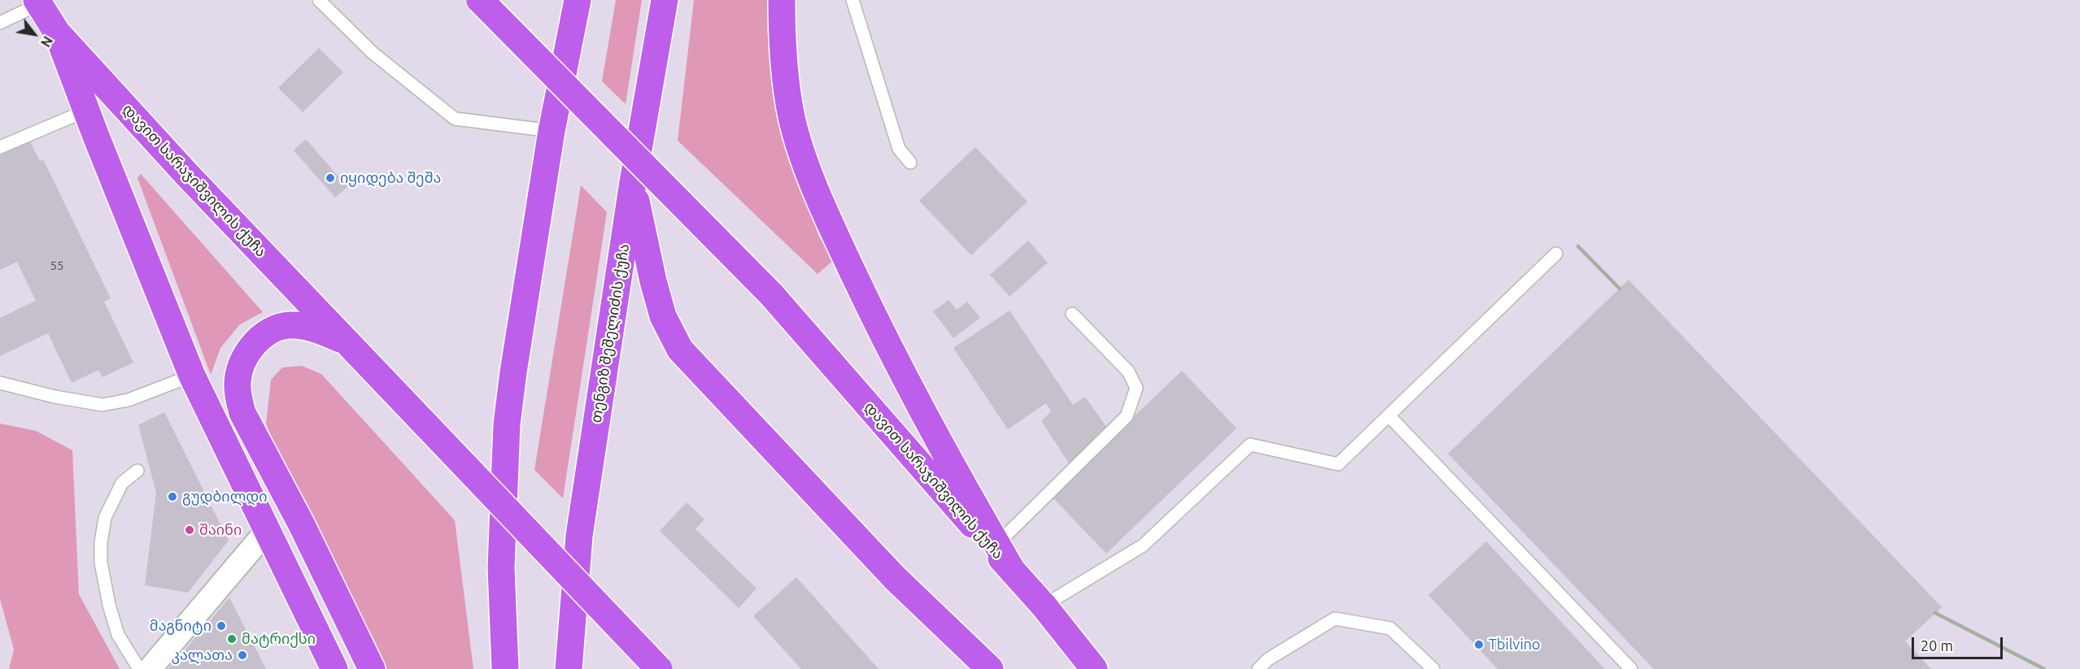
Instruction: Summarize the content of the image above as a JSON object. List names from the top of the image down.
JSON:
{
  "streets": {
    "main road": ["დავით სარაჯიშვილის ქუჩა", "თენგიზ შეშელიძის ქუჩა"]
  },
  "places": [
    "იყიდება შეშა",
    "გუდბილდი",
    "შაინი",
    "მაგნიტი",
    "მატრიქსი",
    "Tbilvino",
    "კალათა"
  ],
  "house_numbers": ["55"],
  "scale_bar": "20 m",
  "north": "bottom right"
}
